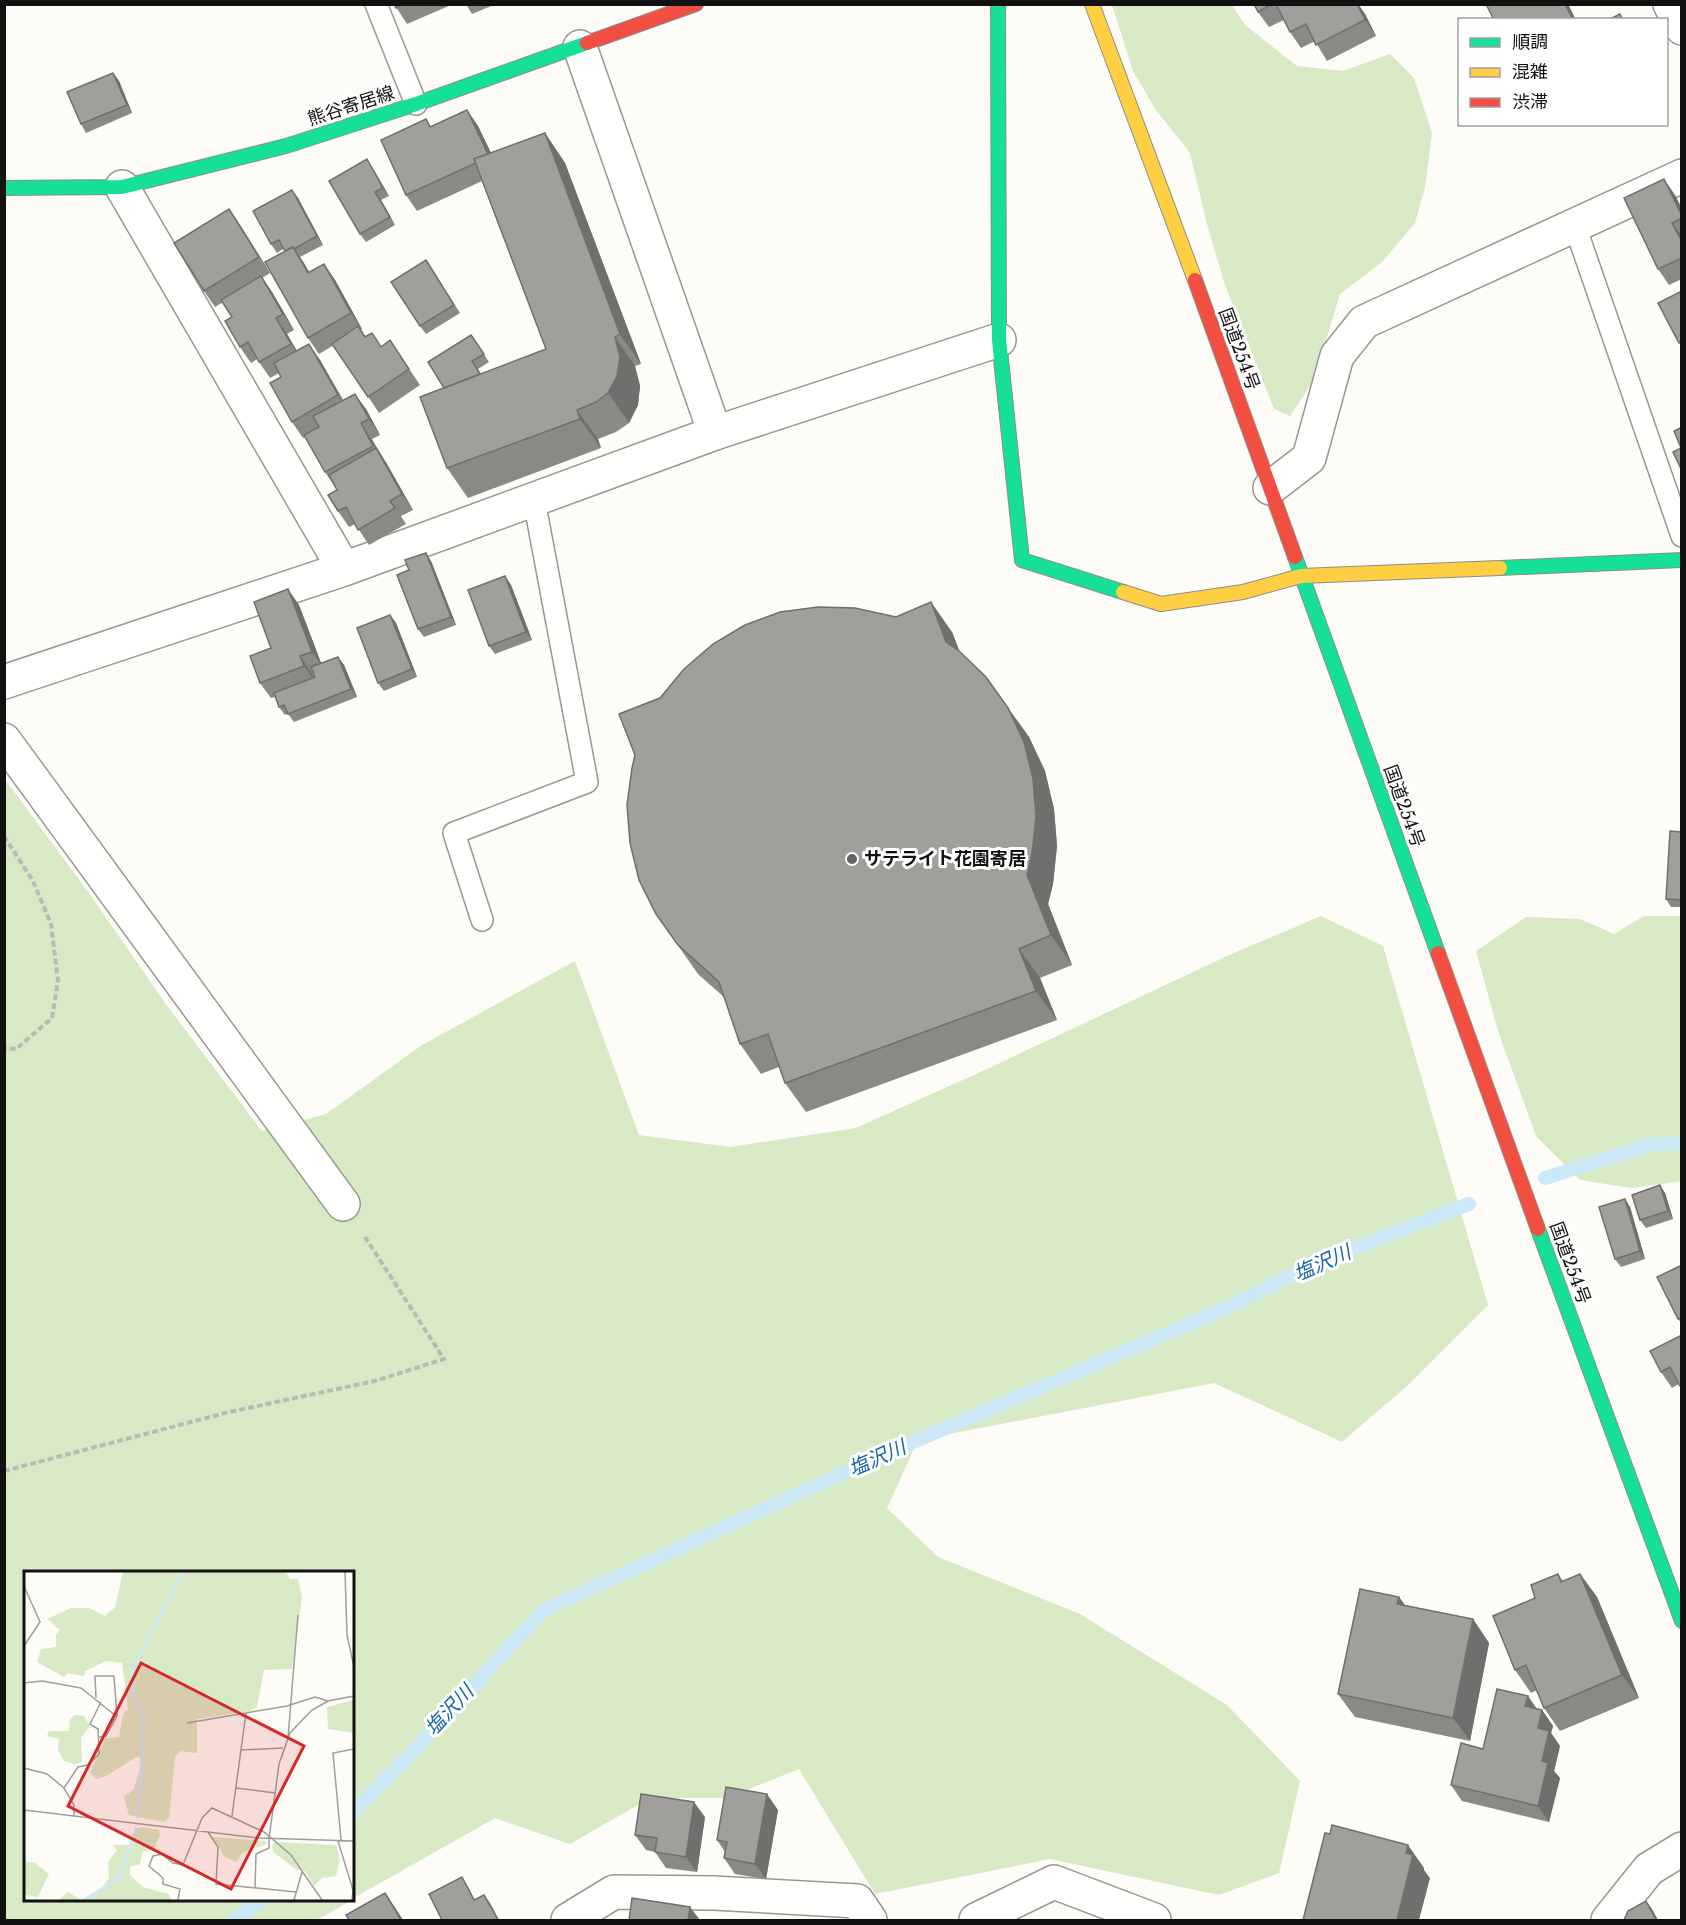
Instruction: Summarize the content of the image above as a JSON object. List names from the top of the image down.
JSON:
{
  "streets": {
    "main road": ["熊谷寄居線", "国道254号"]
  },
  "water": ["塩沢川"],
  "places": ["サテライト花園寄居"],
  "legend": ["順調", "混雑", "渋滞"]
}
